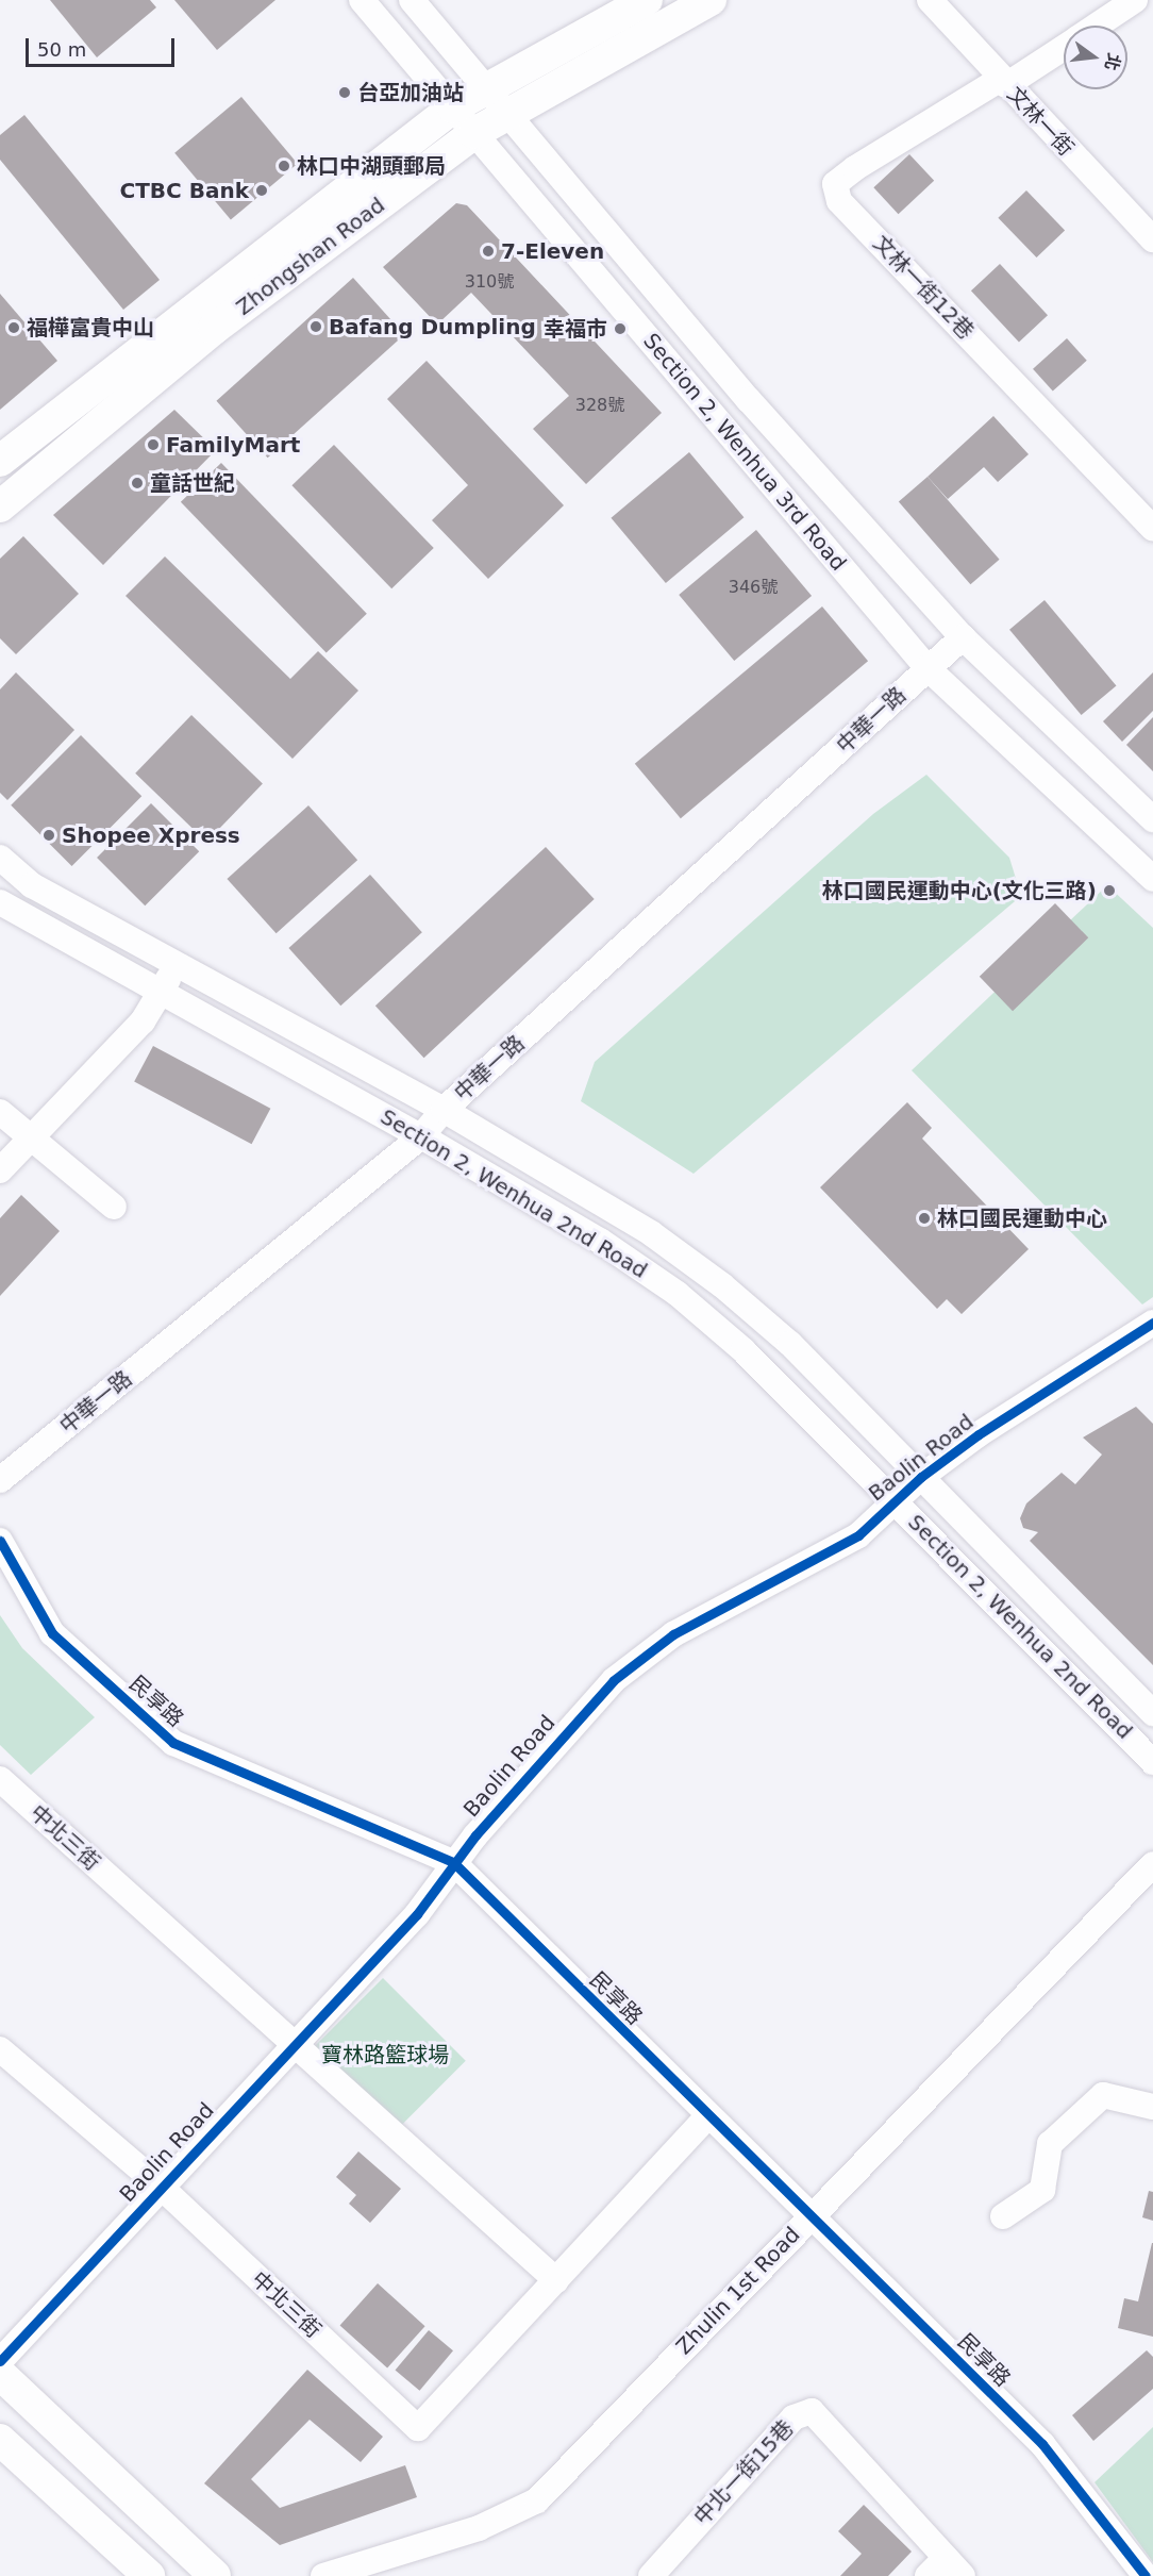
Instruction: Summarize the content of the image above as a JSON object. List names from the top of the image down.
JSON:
{
  "streets": {
    "main road": ["Zhongshan Road"],
    "street": [
      "文林一街",
      "文林一街12巷",
      "Section 2, Wenhua 3rd Road",
      "中華一路",
      "Section 2, Wenhua 2nd Road",
      "Baolin Road",
      "民享路",
      "中北三街",
      "Zhulin 1st Road",
      "中北一街15巷"
    ]
  },
  "crossings": [
    ["文林一街", "文林一街12巷"],
    ["Zhongshan Road", "Section 2, Wenhua 3rd Road"],
    ["Section 2, Wenhua 3rd Road", "中華一路"],
    ["中華一路", "Section 2, Wenhua 2nd Road"],
    ["Section 2, Wenhua 2nd Road", "Baolin Road"],
    ["Baolin Road", "民享路"],
    ["Baolin Road", "中北三街"],
    ["民享路", "中北三街"],
    ["民享路", "Zhulin 1st Road"]
  ],
  "parks": ["寶林路籃球場"],
  "places": [
    "台亞加油站",
    "林口中湖頭郵局",
    "CTBC Bank",
    "7-Eleven",
    "Bafang Dumpling",
    "福樺富貴中山",
    "幸福市",
    "FamilyMart",
    "童話世紀",
    "Shopee Xpress",
    "林口國民運動中心(文化三路)",
    "林口國民運動中心"
  ],
  "house_numbers": ["310號", "328號", "346號"],
  "scale_bar": "50 m",
  "north": "right"
}
